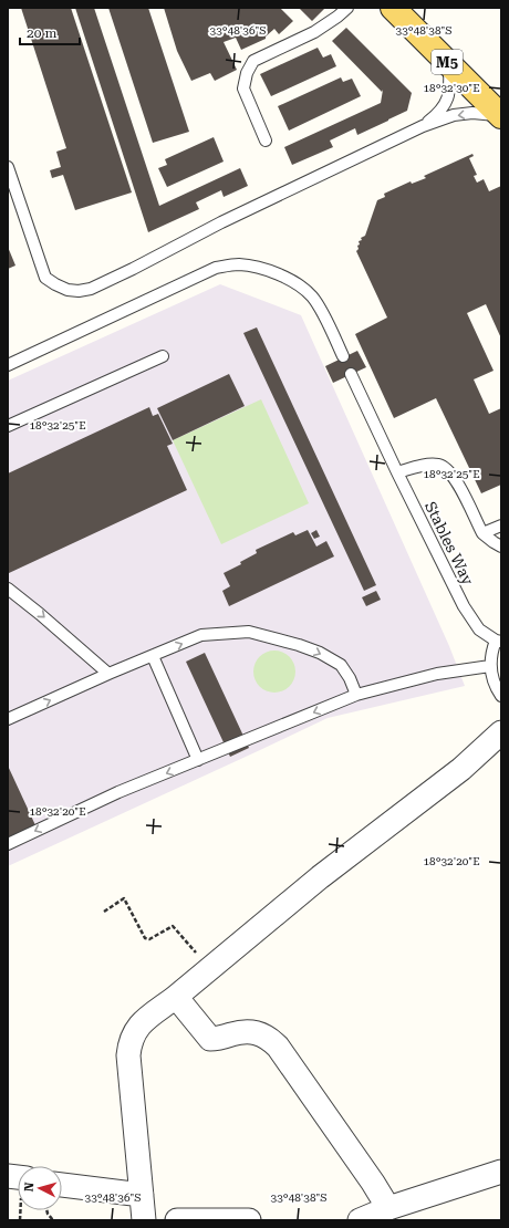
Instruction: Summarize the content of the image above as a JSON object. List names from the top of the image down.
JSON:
{
  "streets": {
    "main road": ["M5"],
    "lane": ["Stables Way"]
  },
  "scale_bar": "20 m",
  "north": "left",
  "coordinates": [
    "33°48'36\"S",
    "33°48'38\"S",
    "18°32'30\"E",
    "18°32'25\"E",
    "18°32'20\"E"
  ]
}
